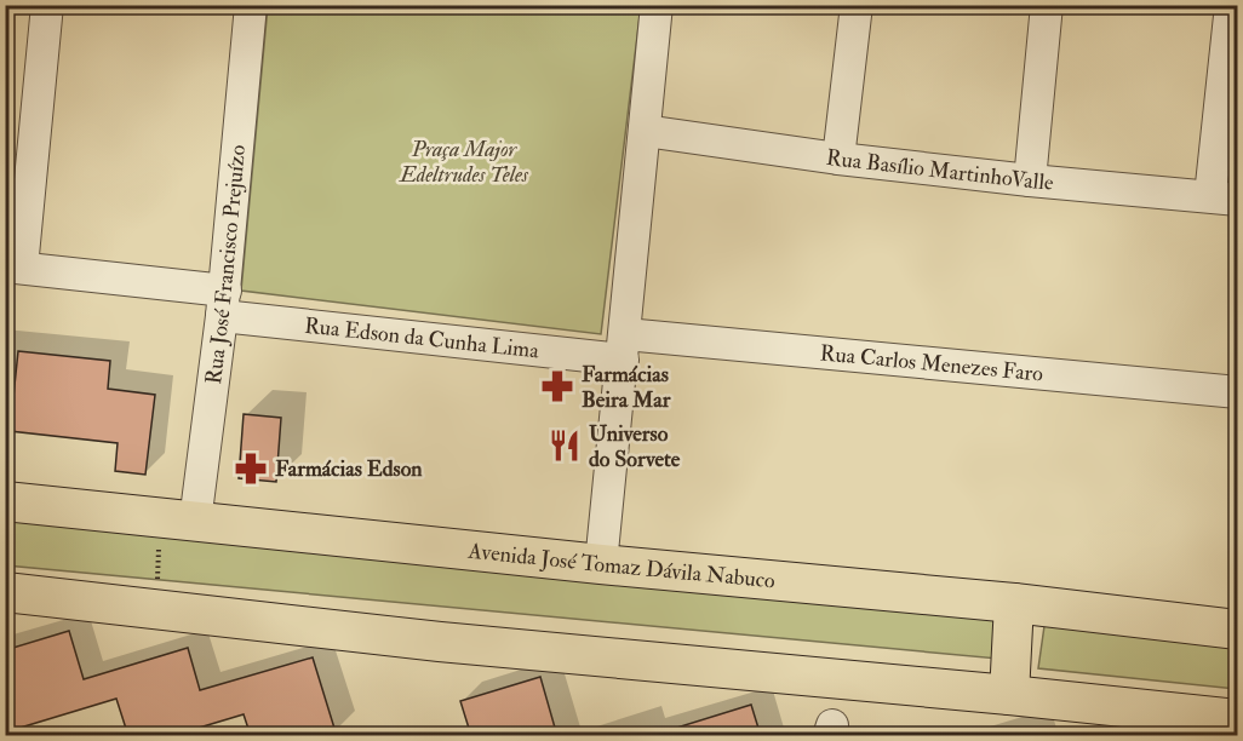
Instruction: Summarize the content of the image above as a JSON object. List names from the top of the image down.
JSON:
{
  "streets": {
    "main road": ["Avenida José Tomaz Dávila Nabuco"],
    "street": [
      "Rua Basílio MartinhoValle",
      "Rua José Francisco Prejuízo",
      "Rua Edson da Cunha Lima",
      "Rua Carlos Menezes Faro"
    ]
  },
  "crossings": [
    ["Rua José Francisco Prejuízo", "Rua Edson da Cunha Lima"],
    ["Rua José Francisco Prejuízo", "Avenida José Tomaz Dávila Nabuco"],
    ["Rua Edson da Cunha Lima", "Rua Carlos Menezes Faro"]
  ],
  "parks": ["Praça Major Edeltrudes Teles"],
  "places": {
    "pharmacy": ["Farmácias Beira Mar", "Farmácias Edson"],
    "restaurant": ["Universo do Sorvete"]
  }
}
